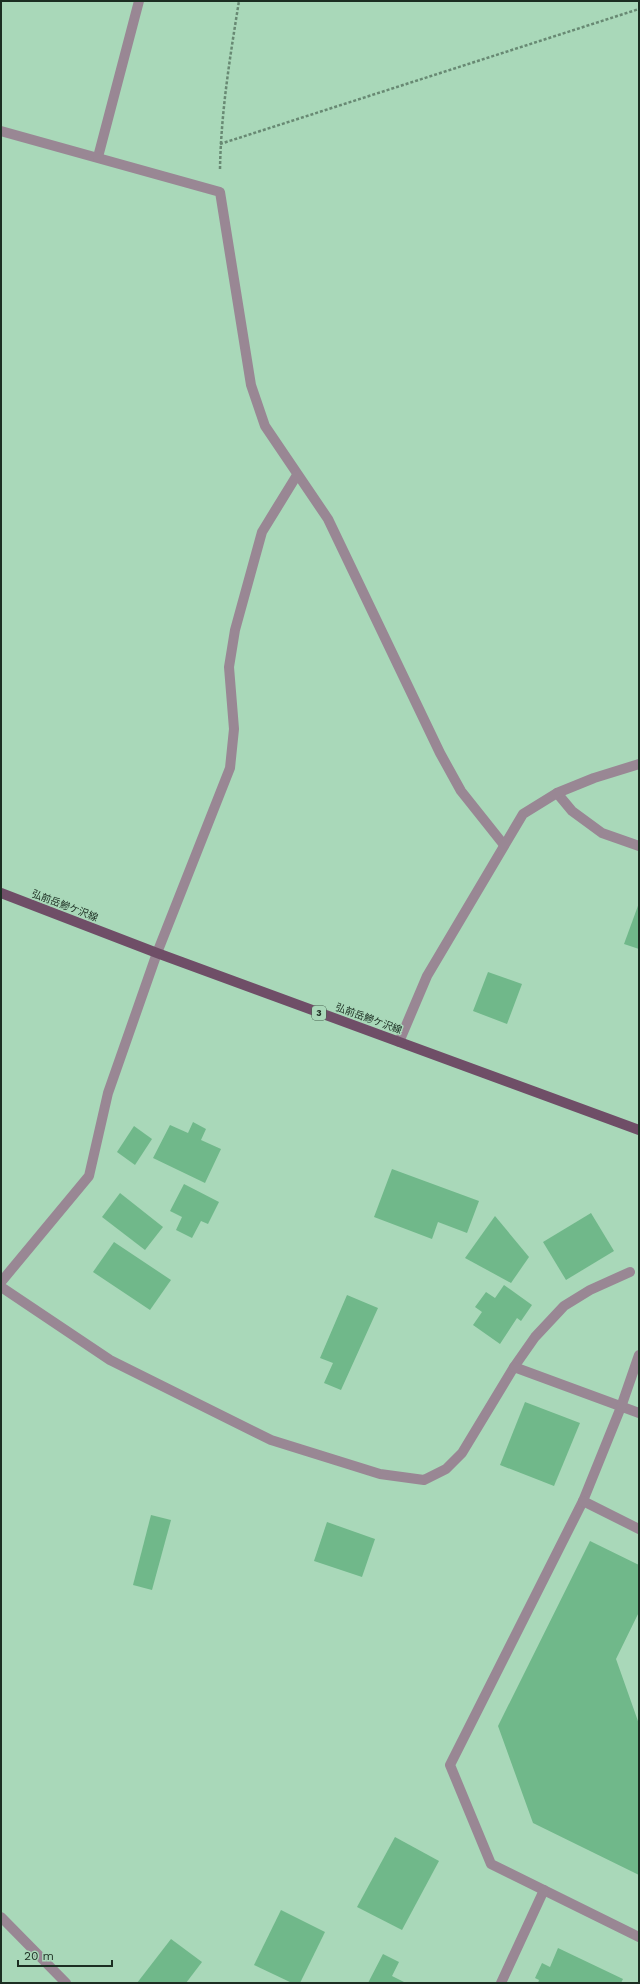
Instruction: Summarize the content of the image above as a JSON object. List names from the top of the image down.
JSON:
{
  "streets": {
    "main road": ["弘前岳鰺ケ沢線", "3"]
  },
  "scale_bar": "20 m"
}
